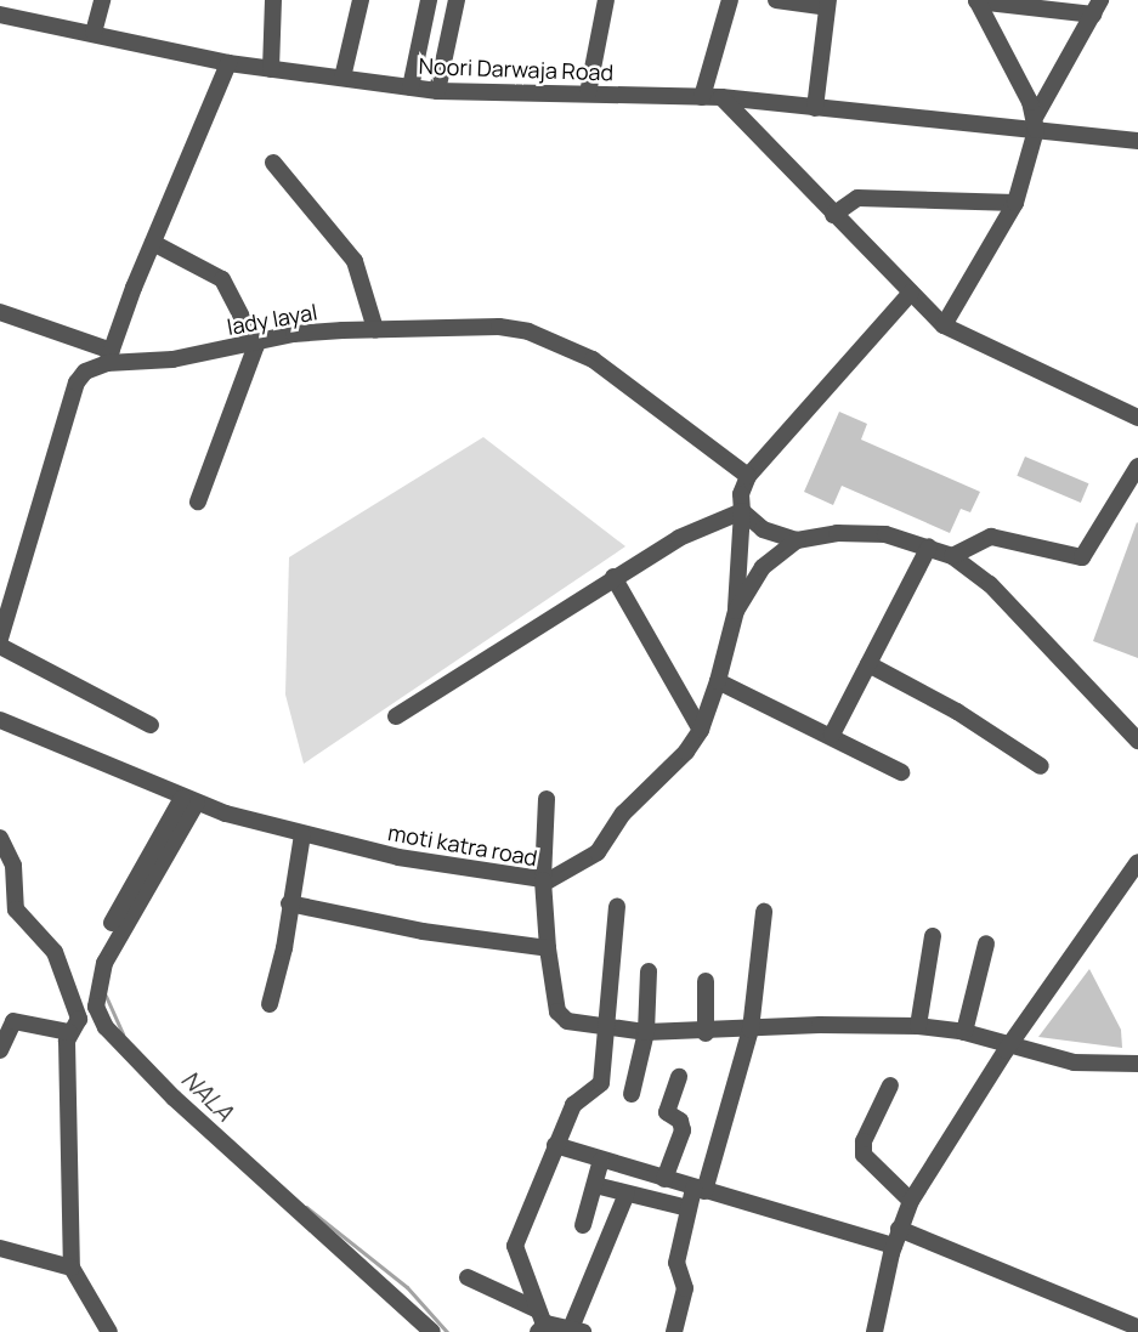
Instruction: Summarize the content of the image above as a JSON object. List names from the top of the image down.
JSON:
{
  "streets": {
    "street": ["Noori Darwaja Road", "lady layal", "moti katra road"]
  },
  "water": ["NALA"]
}
